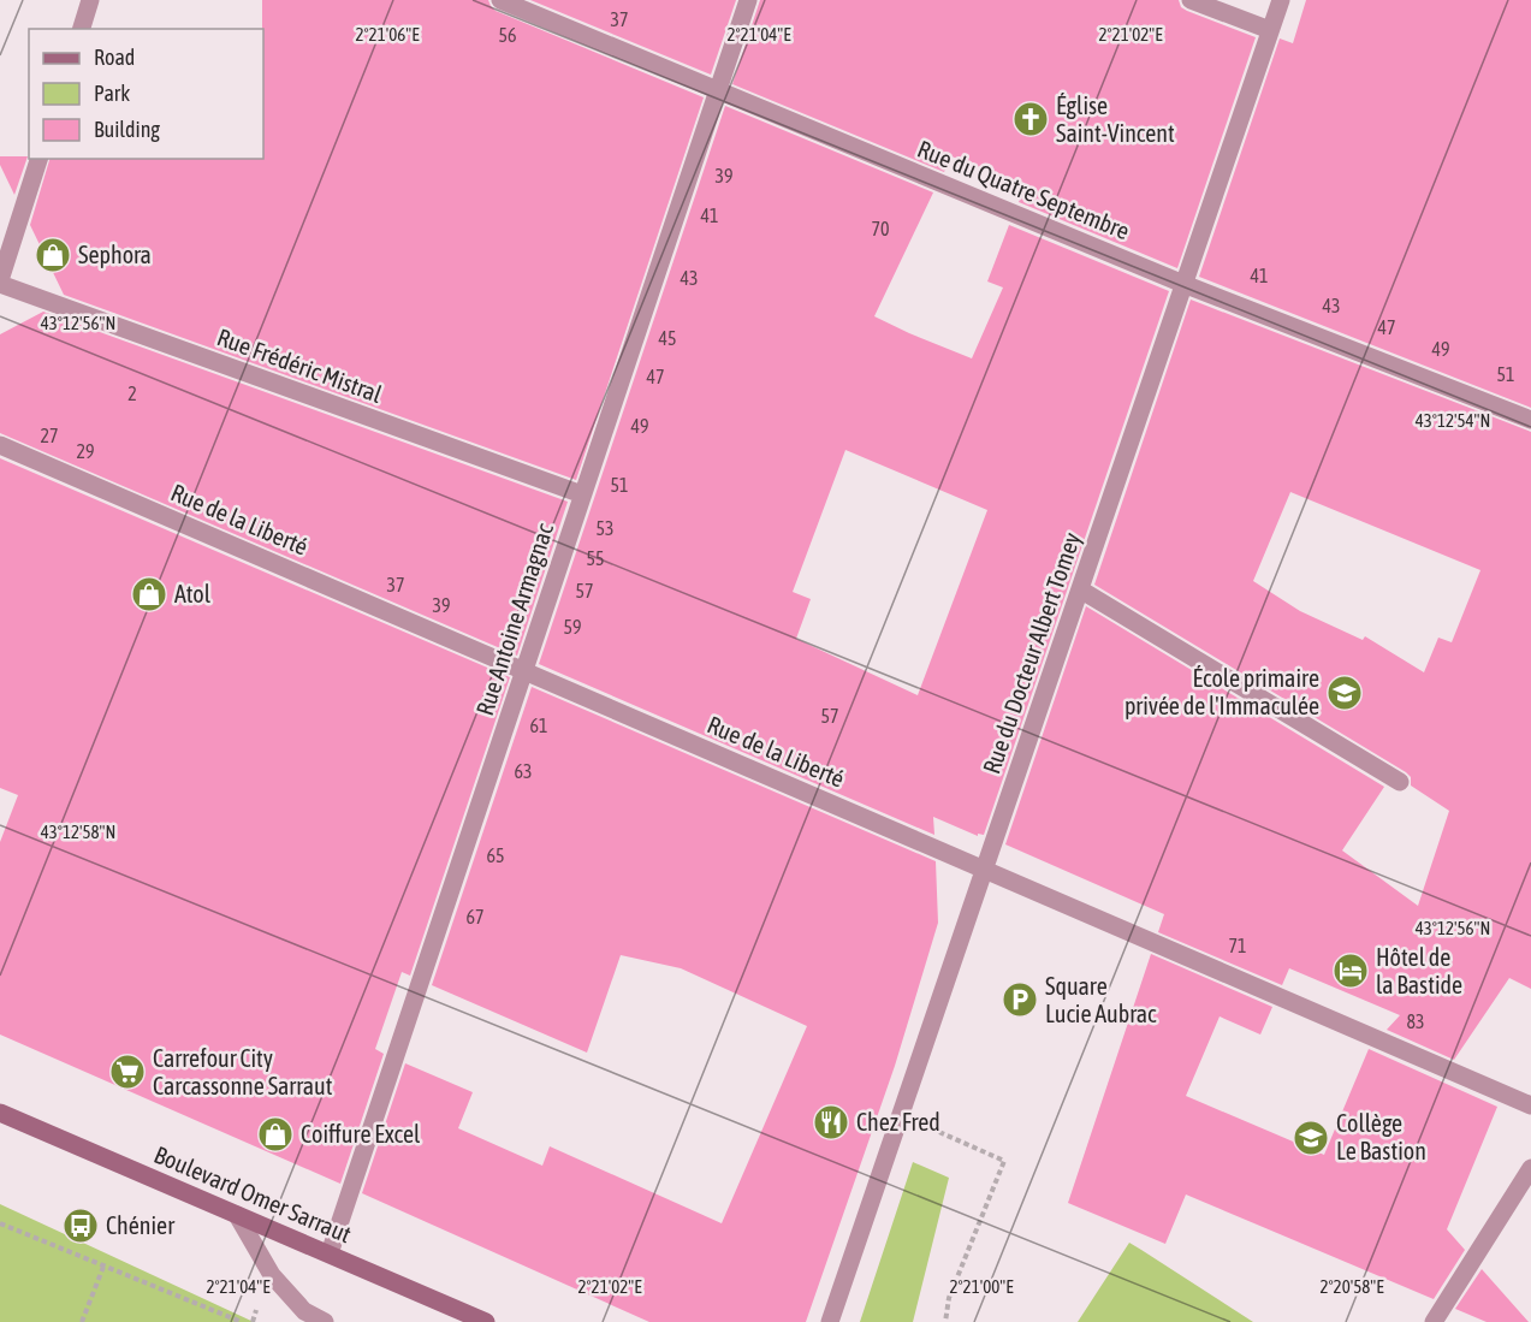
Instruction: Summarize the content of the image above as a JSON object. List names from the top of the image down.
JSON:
{
  "streets": {
    "main road": ["Boulevard Omer Sarraut"],
    "street": [
      "Rue du Quatre Septembre",
      "Rue Frédéric Mistral",
      "Rue de la Liberté",
      "Rue Antoine Armagnac",
      "Rue du Docteur Albert Tomey"
    ]
  },
  "crossings": [
    ["Rue du Quatre Septembre", "Rue Antoine Armagnac"],
    ["Rue du Quatre Septembre", "Rue du Docteur Albert Tomey"],
    ["Rue Frédéric Mistral", "Rue Antoine Armagnac"],
    ["Rue de la Liberté", "Rue Antoine Armagnac"],
    ["Rue de la Liberté", "Rue du Docteur Albert Tomey"],
    ["Rue Antoine Armagnac", "Boulevard Omer Sarraut"]
  ],
  "places": {
    "church": ["Église Saint-Vincent"],
    "shop": ["Sephora", "Atol", "Coiffure Excel"],
    "school or university": ["École primaire privée de l'Immaculée", "Collège Le Bastion"],
    "hotel": ["Hôtel de la Bastide"],
    "parking": ["Square Lucie Aubrac"],
    "supermarket": ["Carrefour City Carcassonne Sarraut"],
    "restaurant": ["Chez Fred"],
    "bus stop": ["Chénier"]
  },
  "house_numbers": [
    "37",
    "56",
    "39",
    "41",
    "70",
    "41",
    "43",
    "43",
    "47",
    "45",
    "49",
    "51",
    "47",
    "2",
    "49",
    "27",
    "29",
    "51",
    "53",
    "55",
    "37",
    "57",
    "39",
    "59",
    "57",
    "61",
    "63",
    "65",
    "67",
    "71",
    "83"
  ],
  "legend": ["Road", "Park", "Building"],
  "coordinates": [
    "2°21'06\"E",
    "2°21'04\"E",
    "2°21'02\"E",
    "43°12'56\"N",
    "43°12'54\"N",
    "43°12'58\"N",
    "2°21'00\"E",
    "2°20'58\"E"
  ]
}
